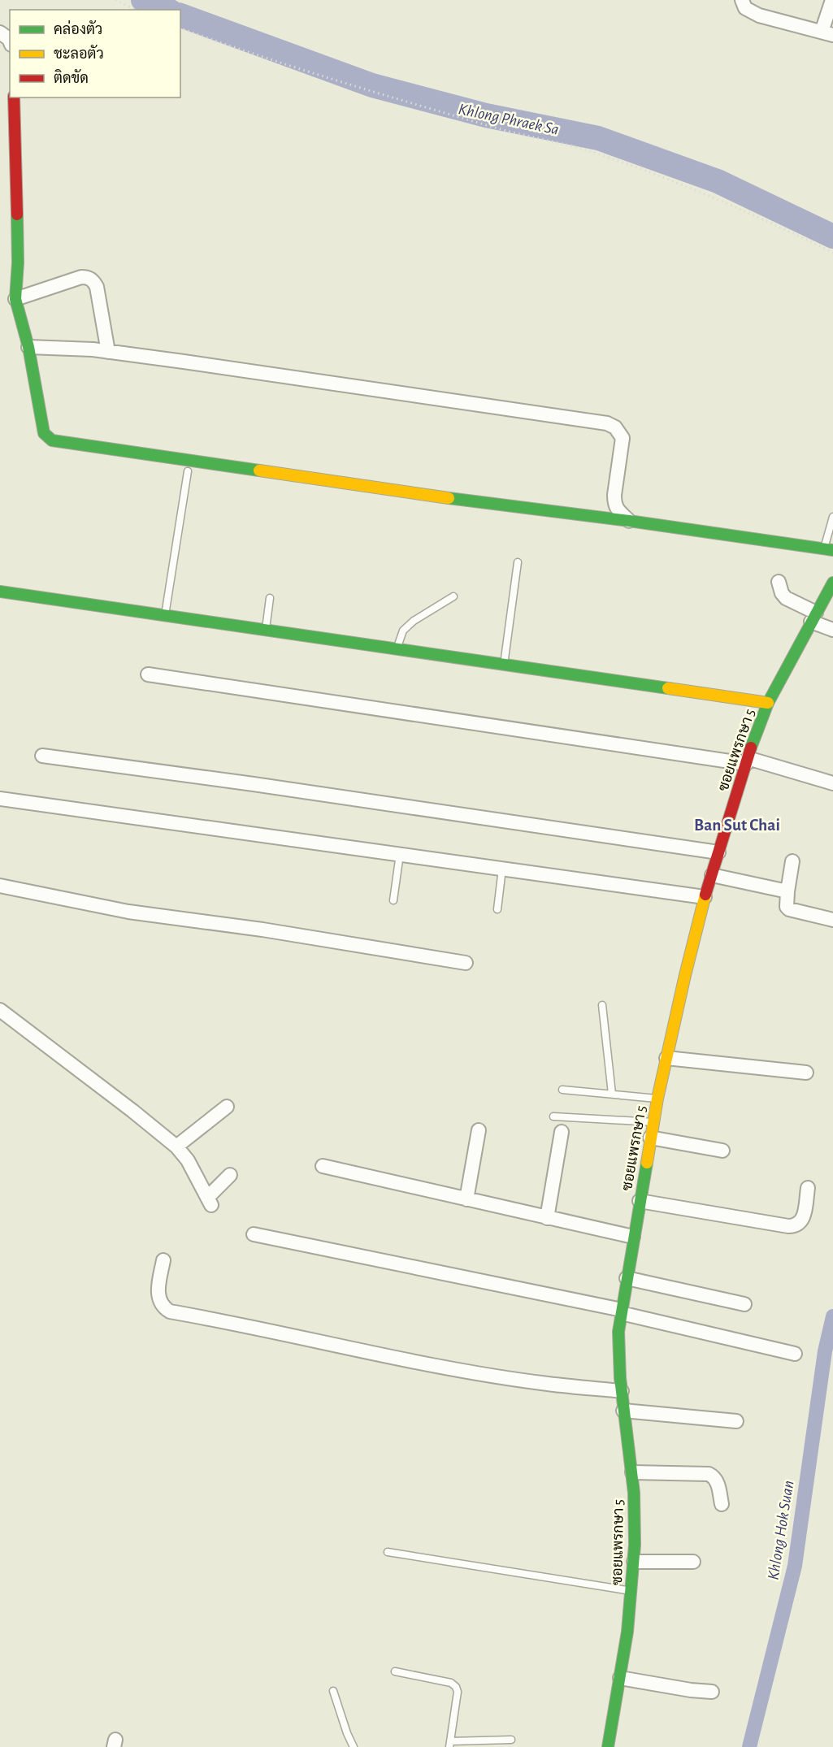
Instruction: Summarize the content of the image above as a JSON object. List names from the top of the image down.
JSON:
{
  "streets": {
    "street": ["ซอยแพรกษา 5"]
  },
  "districts": ["Ban Sut Chai"],
  "water": ["Khlong Phraek Sa", "Khlong Hok Suan"],
  "legend": ["คล่องตัว", "ชะลอตัว", "ติดขัด"]
}
